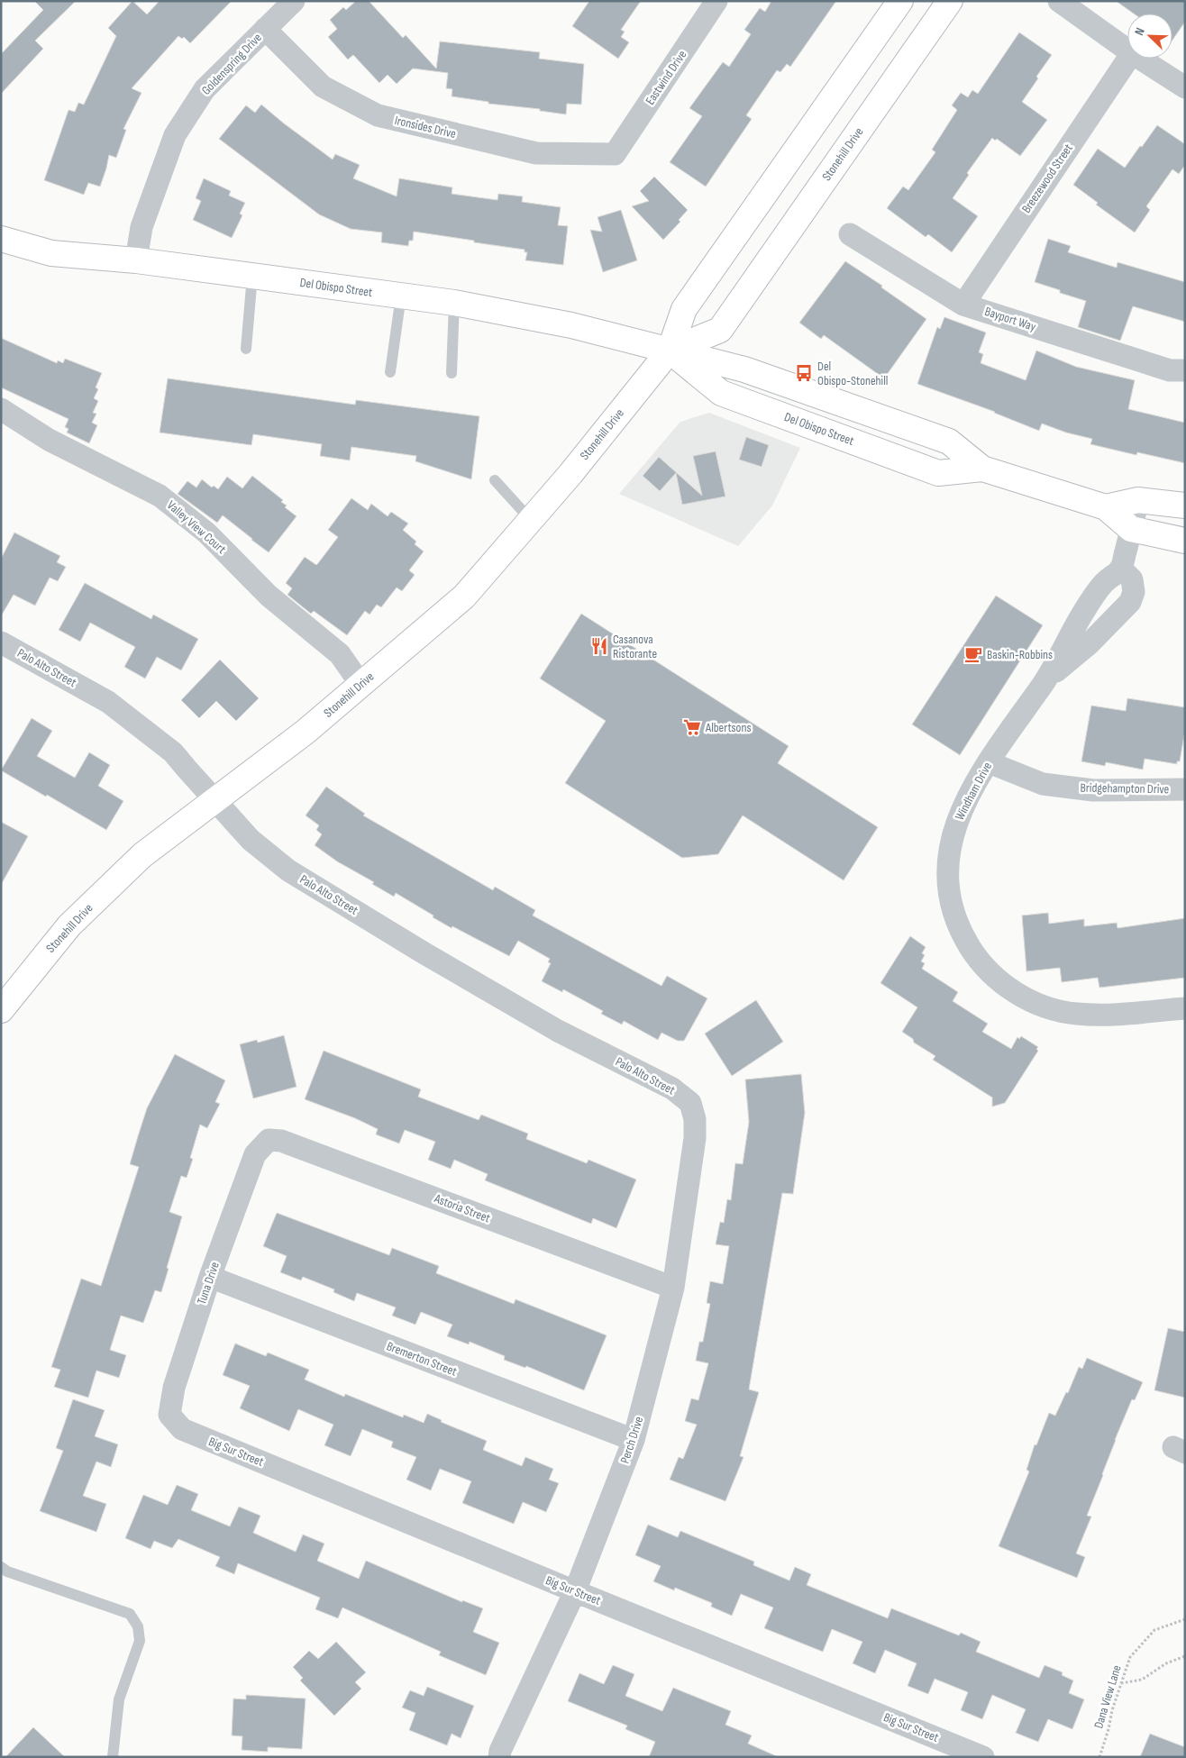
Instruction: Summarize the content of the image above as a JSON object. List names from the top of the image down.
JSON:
{
  "streets": {
    "main road": ["Stonehill Drive", "Del Obispo Street"],
    "street": [
      "Goldenspring Drive",
      "Eastwind Drive",
      "Ironsides Drive",
      "Breezewood Street",
      "Bayport Way",
      "Valley View Court",
      "Palo Alto Street",
      "Bridgehampton Drive",
      "Windham Drive",
      "Astoria Street",
      "Tuna Drive",
      "Bremerton Street",
      "Perch Drive",
      "Big Sur Street"
    ],
    "path": ["Dana View Lane"]
  },
  "crossings": [
    ["Goldenspring Drive", "Ironsides Drive"],
    ["Goldenspring Drive", "Del Obispo Street"],
    ["Eastwind Drive", "Ironsides Drive"],
    ["Stonehill Drive", "Del Obispo Street"],
    ["Stonehill Drive", "Valley View Court"],
    ["Stonehill Drive", "Palo Alto Street"],
    ["Breezewood Street", "Bayport Way"],
    ["Palo Alto Street", "Perch Drive"],
    ["Bridgehampton Drive", "Windham Drive"],
    ["Astoria Street", "Tuna Drive"],
    ["Astoria Street", "Perch Drive"],
    ["Tuna Drive", "Bremerton Street"],
    ["Tuna Drive", "Big Sur Street"],
    ["Bremerton Street", "Perch Drive"],
    ["Perch Drive", "Big Sur Street"]
  ],
  "places": {
    "bus stop": ["Del Obispo-Stonehill"],
    "restaurant": ["Casanova Ristorante"],
    "cafe": ["Baskin-Robbins"],
    "supermarket": ["Albertsons"]
  },
  "north": "top left"
}
